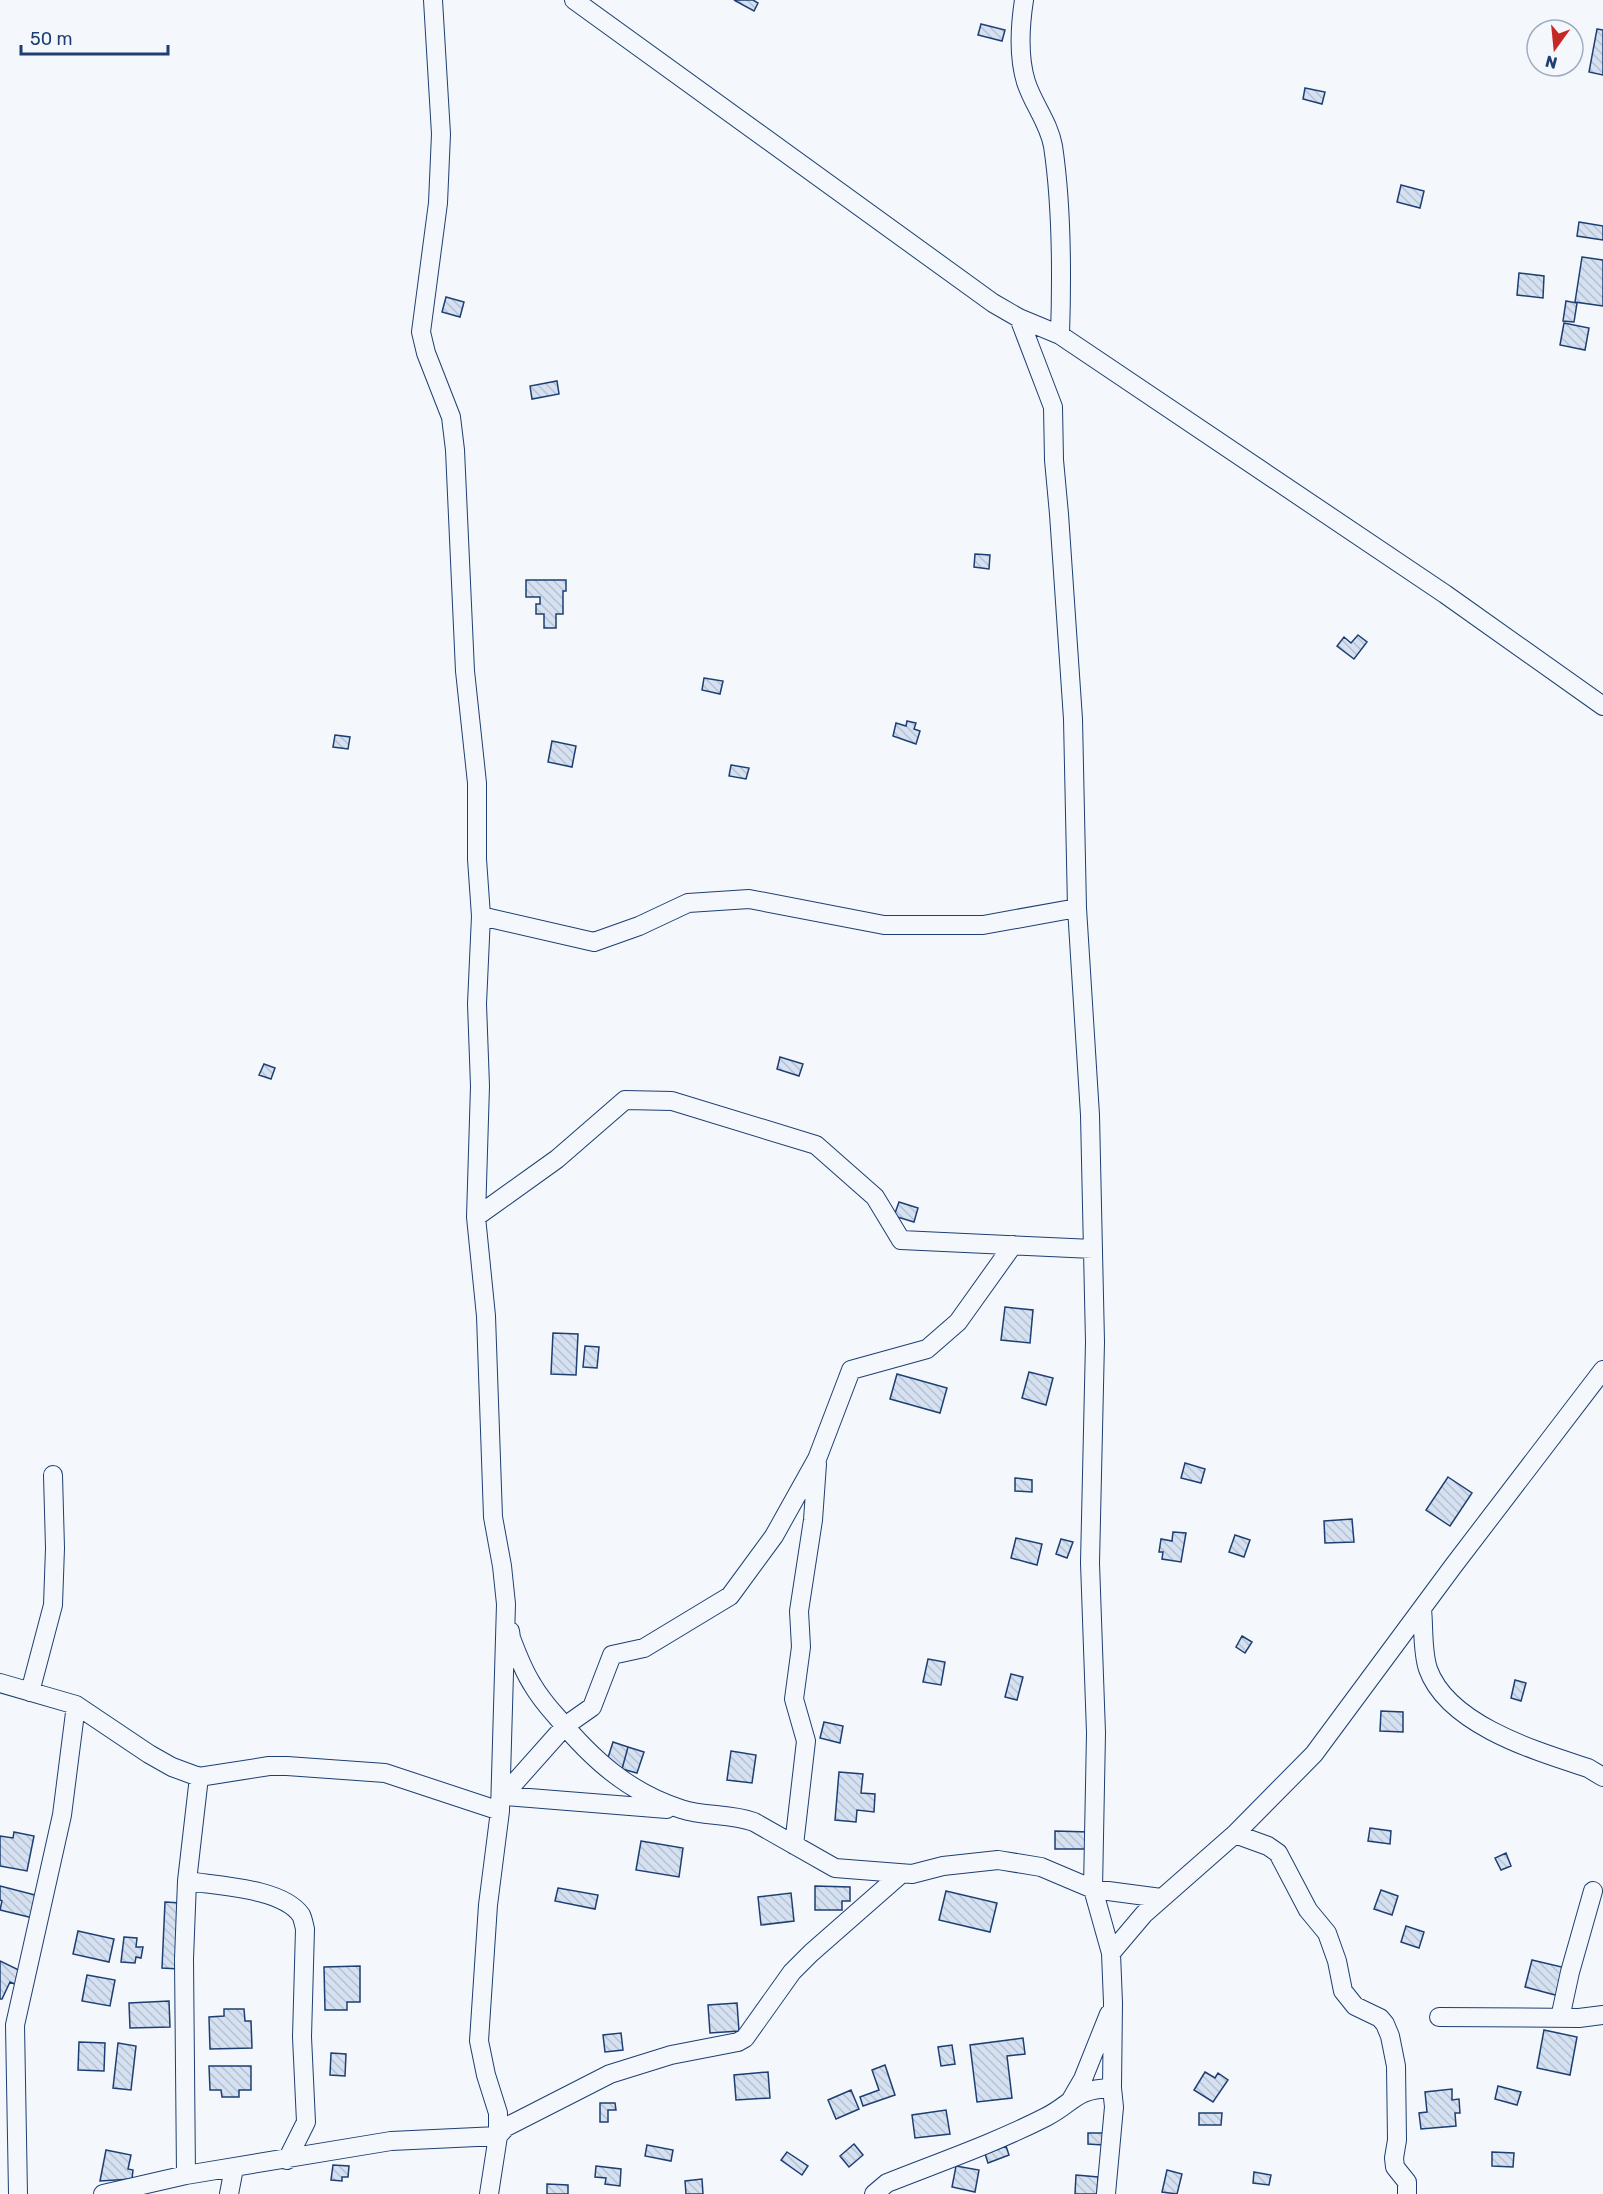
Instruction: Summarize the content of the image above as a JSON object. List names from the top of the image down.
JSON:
{
  "scale_bar": "50 m",
  "north": "bottom"
}
